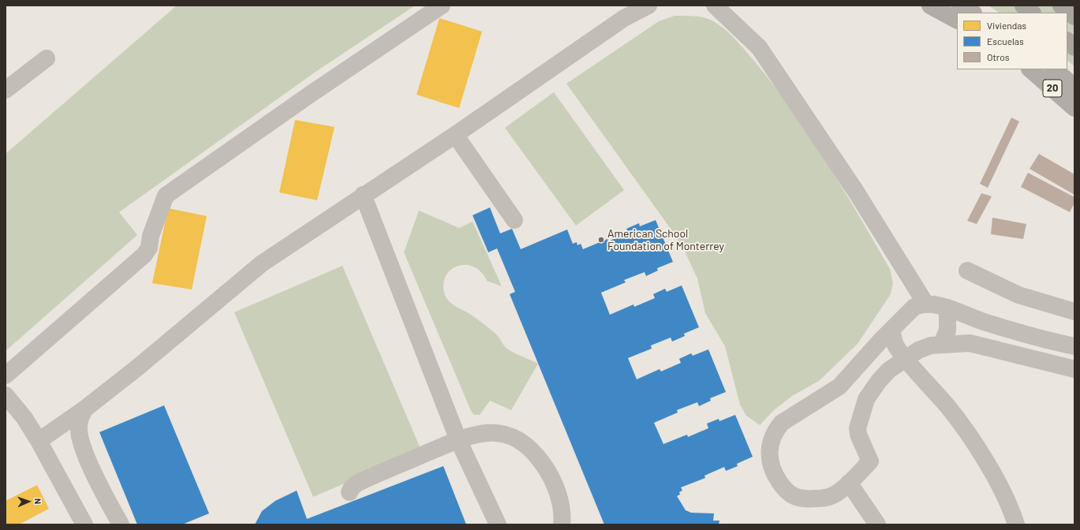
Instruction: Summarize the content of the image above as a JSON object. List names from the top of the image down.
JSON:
{
  "streets": {
    "main road": ["20"]
  },
  "places": ["American School Foundation of Monterrey"],
  "legend": ["Viviendas", "Escuelas", "Otros"],
  "north": "right"
}
